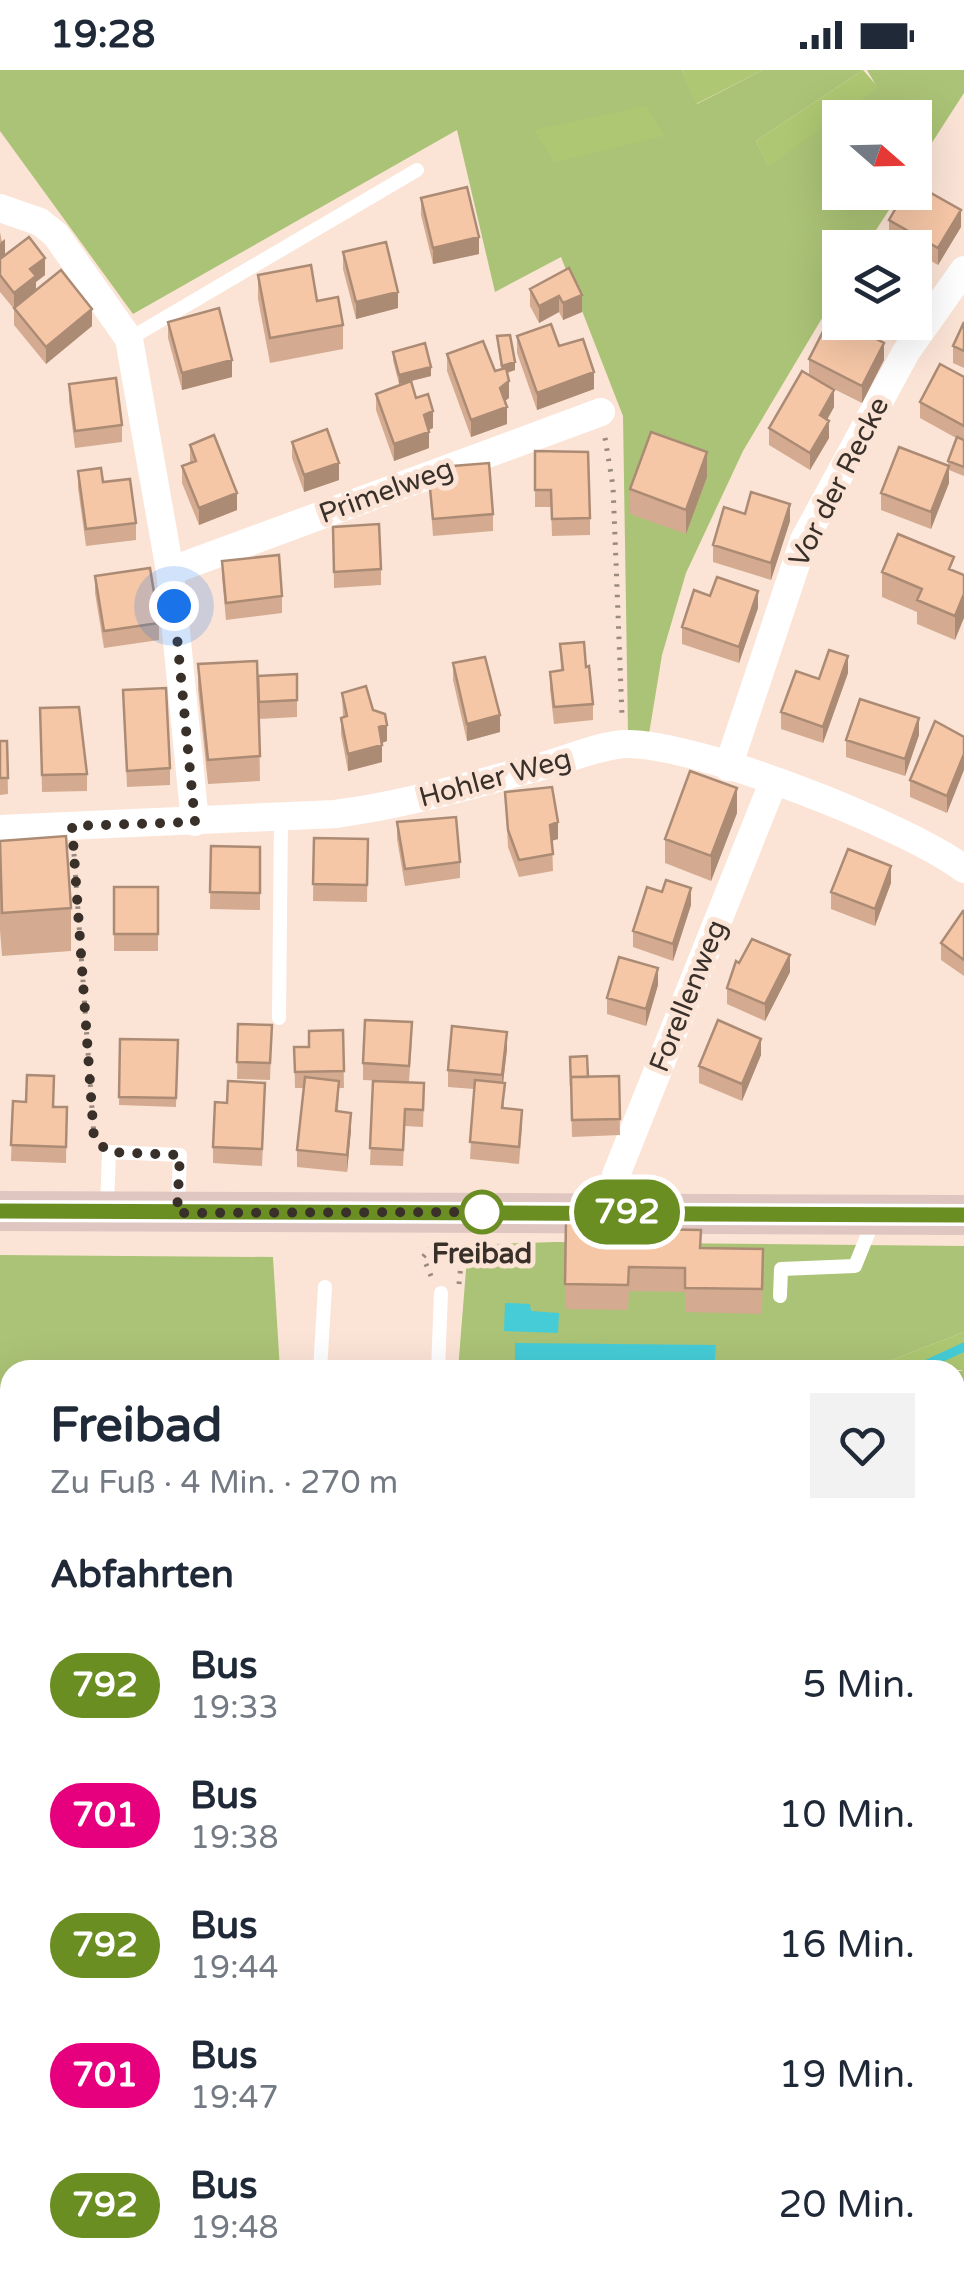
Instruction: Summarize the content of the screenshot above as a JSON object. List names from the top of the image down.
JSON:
{
  "streets": {
    "street": [
      "Vor der Recke",
      "Primelweg",
      "Hohler Weg",
      "Forellenweg"
    ]
  },
  "crossings": [
    ["Vor der Recke", "Hohler Weg"],
    ["Hohler Weg", "Forellenweg"]
  ],
  "places": ["Freibad"],
  "lines": ["bus line 792"],
  "north": "right",
  "page": {
    "status": "19:28",
    "on_map": "792",
    "heading": [
      ["Freibad", "Zu Fuß · 4 Min. · 270 m"],
      "Abfahrten"
    ],
    "list": [
      {
        "mark": "792",
        "name": "Bus",
        "note": "19:33",
        "value": "5 Min."
      },
      {
        "mark": "701",
        "name": "Bus",
        "note": "19:38",
        "value": "10 Min."
      },
      {
        "mark": "792",
        "name": "Bus",
        "note": "19:44",
        "value": "16 Min."
      },
      {
        "mark": "701",
        "name": "Bus",
        "note": "19:47",
        "value": "19 Min."
      },
      {
        "mark": "792",
        "name": "Bus",
        "note": "19:48",
        "value": "20 Min."
      }
    ]
  }
}
